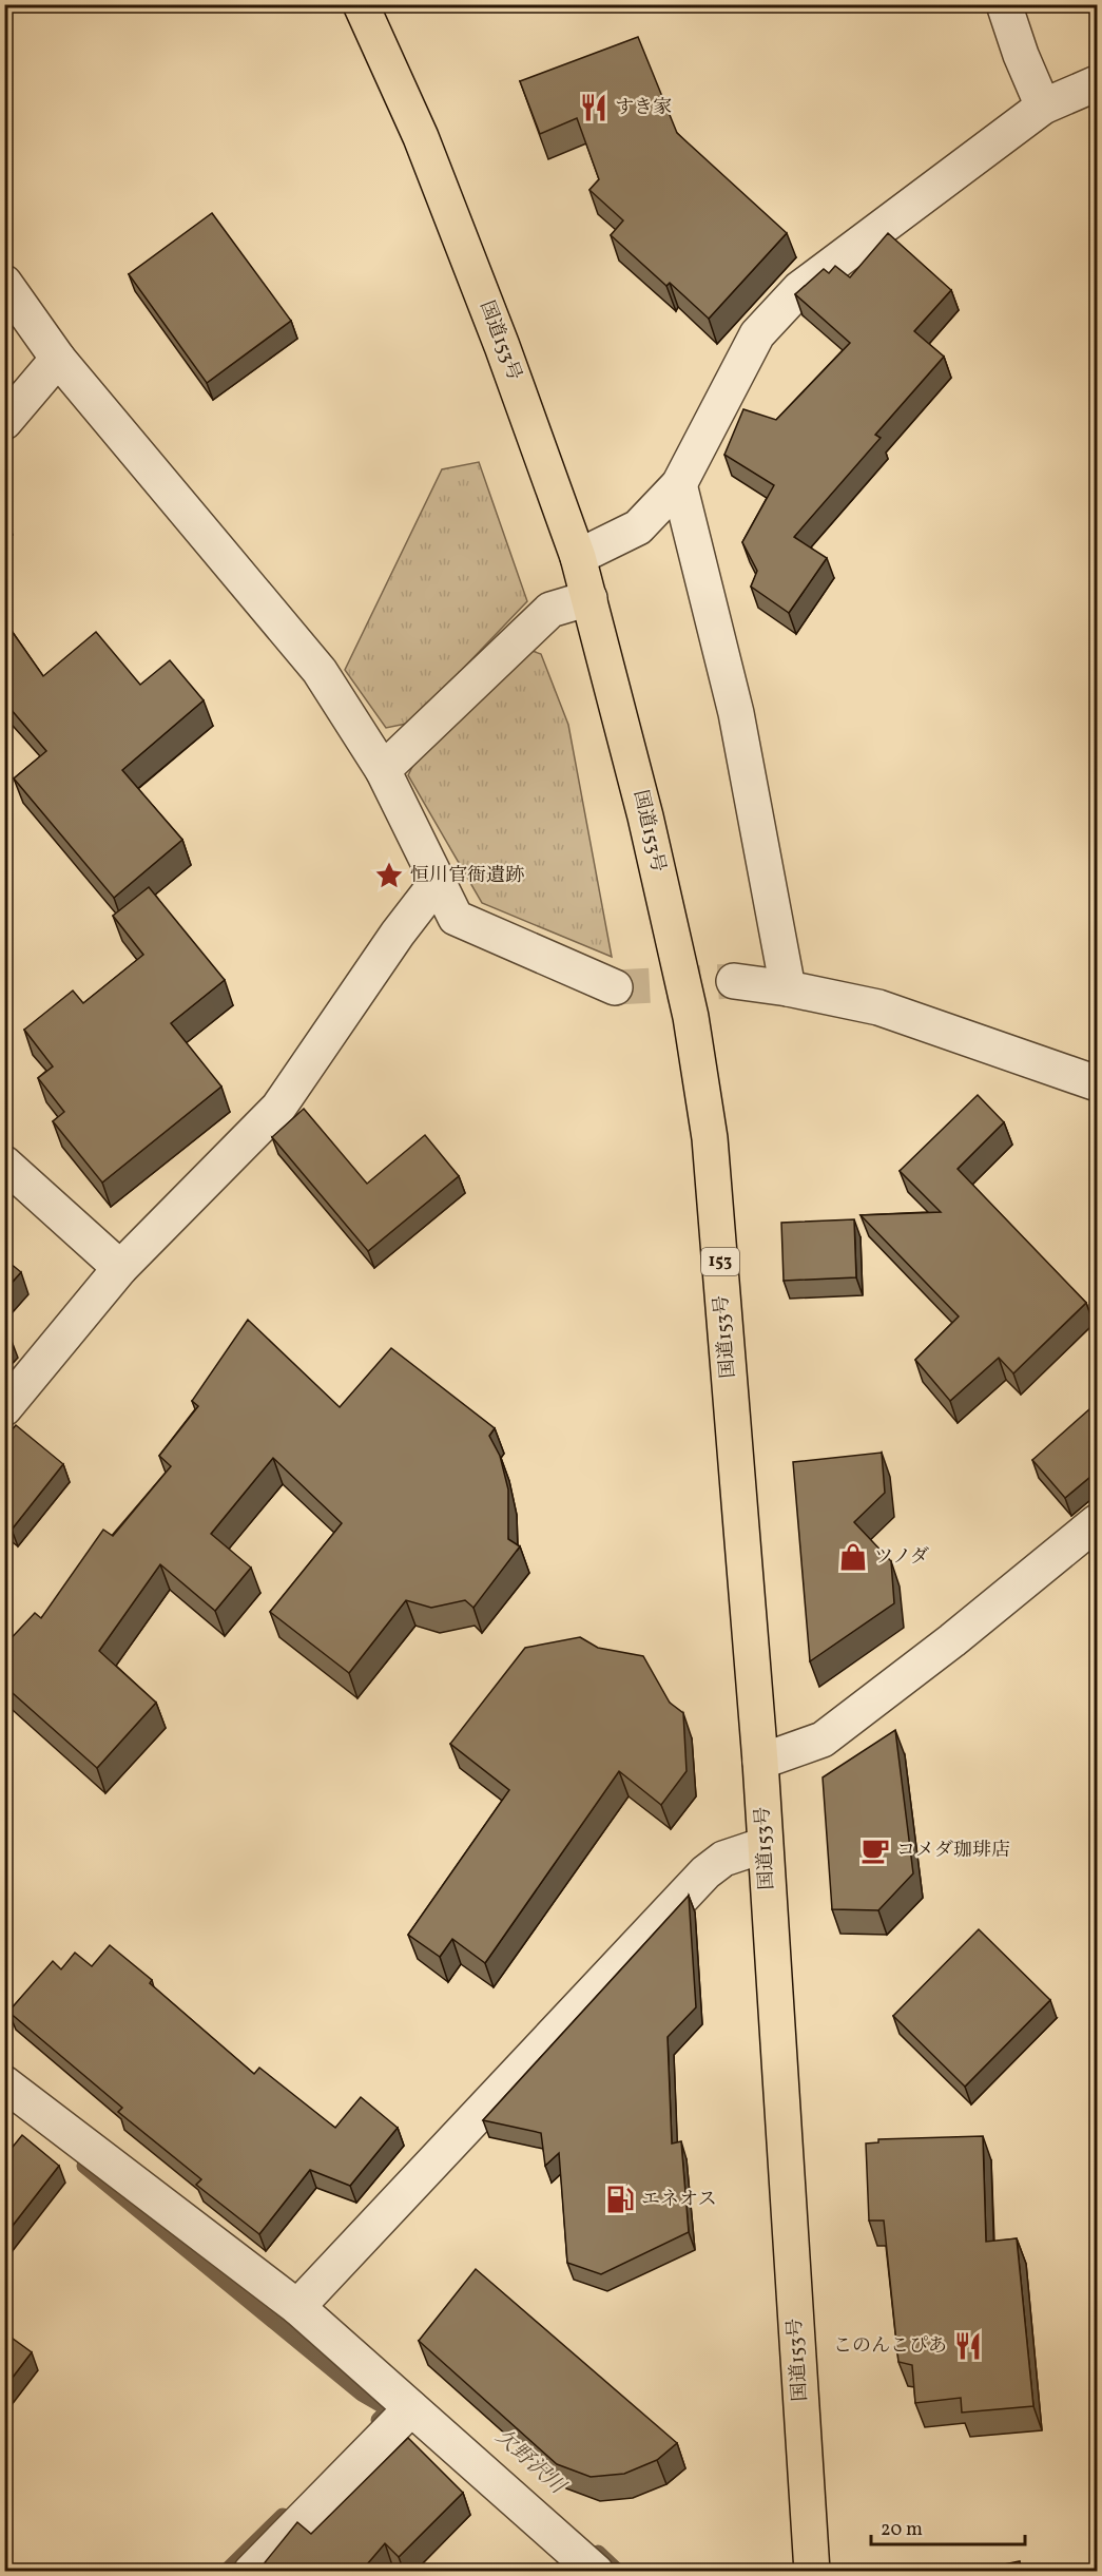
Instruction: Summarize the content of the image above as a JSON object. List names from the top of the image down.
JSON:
{
  "streets": {
    "highway": ["国道153号", "153"]
  },
  "water": ["欠野沢川"],
  "places": {
    "restaurant": ["すき家", "このんこぴあ"],
    "place": ["恒川官衙遺跡"],
    "shop": ["ツノダ"],
    "cafe": ["コメダ珈琲店"],
    "fuel station": ["エネオス"]
  },
  "scale_bar": "20 m"
}
